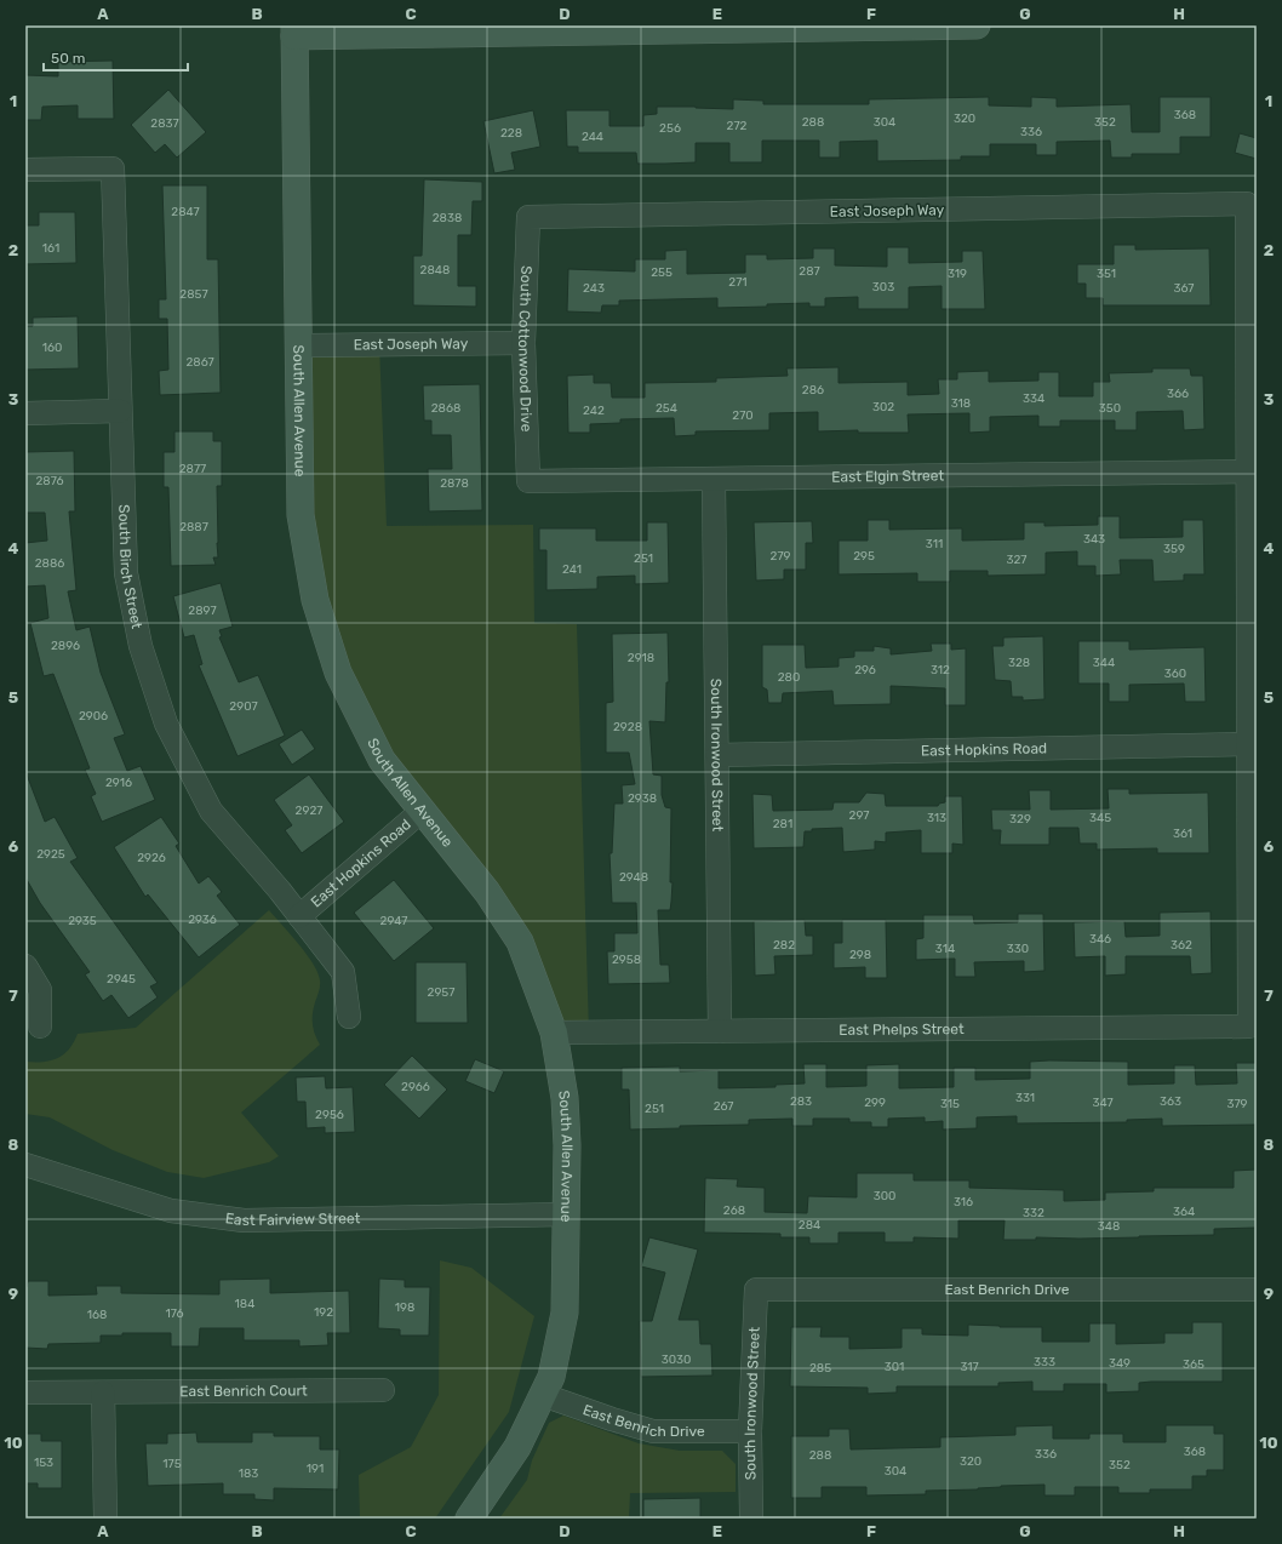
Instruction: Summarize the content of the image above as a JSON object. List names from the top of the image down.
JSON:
{
  "streets": {
    "street": [
      "East Joseph Way",
      "South Cottonwood Drive",
      "South Allen Avenue",
      "East Elgin Street",
      "South Birch Street",
      "East Hopkins Road",
      "South Ironwood Street",
      "East Phelps Street",
      "East Fairview Street",
      "East Benrich Drive",
      "East Benrich Court"
    ]
  },
  "crossings": [
    ["East Joseph Way", "South Cottonwood Drive"],
    ["East Joseph Way", "South Allen Avenue"],
    ["East Joseph Way", "East Elgin Street"],
    ["South Cottonwood Drive", "East Elgin Street"],
    ["South Allen Avenue", "East Hopkins Road"],
    ["South Allen Avenue", "East Phelps Street"],
    ["South Allen Avenue", "East Fairview Street"],
    ["South Allen Avenue", "East Benrich Drive"],
    ["East Elgin Street", "South Ironwood Street"],
    ["South Birch Street", "East Hopkins Road"],
    ["East Hopkins Road", "South Ironwood Street"],
    ["East Hopkins Road", "East Phelps Street"],
    ["South Ironwood Street", "East Phelps Street"],
    ["South Ironwood Street", "East Benrich Drive"]
  ],
  "house_numbers": [
    "368",
    "320",
    "288",
    "304",
    "352",
    "2837",
    "272",
    "256",
    "336",
    "228",
    "244",
    "2847",
    "2838",
    "161",
    "2848",
    "287",
    "255",
    "319",
    "351",
    "271",
    "303",
    "243",
    "367",
    "2857",
    "160",
    "2867",
    "286",
    "366",
    "334",
    "318",
    "302",
    "2868",
    "254",
    "350",
    "242",
    "270",
    "2877",
    "2876",
    "2878",
    "2887",
    "343",
    "311",
    "359",
    "279",
    "295",
    "251",
    "327",
    "2886",
    "241",
    "2897",
    "2896",
    "2918",
    "328",
    "344",
    "296",
    "312",
    "360",
    "280",
    "2907",
    "2906",
    "2928",
    "2916",
    "2938",
    "2927",
    "297",
    "313",
    "345",
    "329",
    "281",
    "361",
    "2925",
    "2926",
    "2948",
    "2936",
    "2935",
    "2947",
    "346",
    "282",
    "362",
    "314",
    "330",
    "298",
    "2958",
    "2945",
    "2957",
    "2966",
    "331",
    "283",
    "363",
    "299",
    "347",
    "315",
    "379",
    "267",
    "251",
    "2956",
    "300",
    "316",
    "268",
    "364",
    "332",
    "284",
    "348",
    "184",
    "198",
    "192",
    "176",
    "168",
    "3030",
    "333",
    "349",
    "365",
    "301",
    "317",
    "285",
    "368",
    "336",
    "288",
    "320",
    "153",
    "175",
    "352",
    "191",
    "304",
    "183"
  ],
  "scale_bar": "50 m",
  "grid": {
    "columns": [
      "A",
      "B",
      "C",
      "D",
      "E",
      "F",
      "G",
      "H"
    ],
    "rows": [
      "1",
      "2",
      "3",
      "4",
      "5",
      "6",
      "7",
      "8",
      "9",
      "10"
    ]
  }
}
